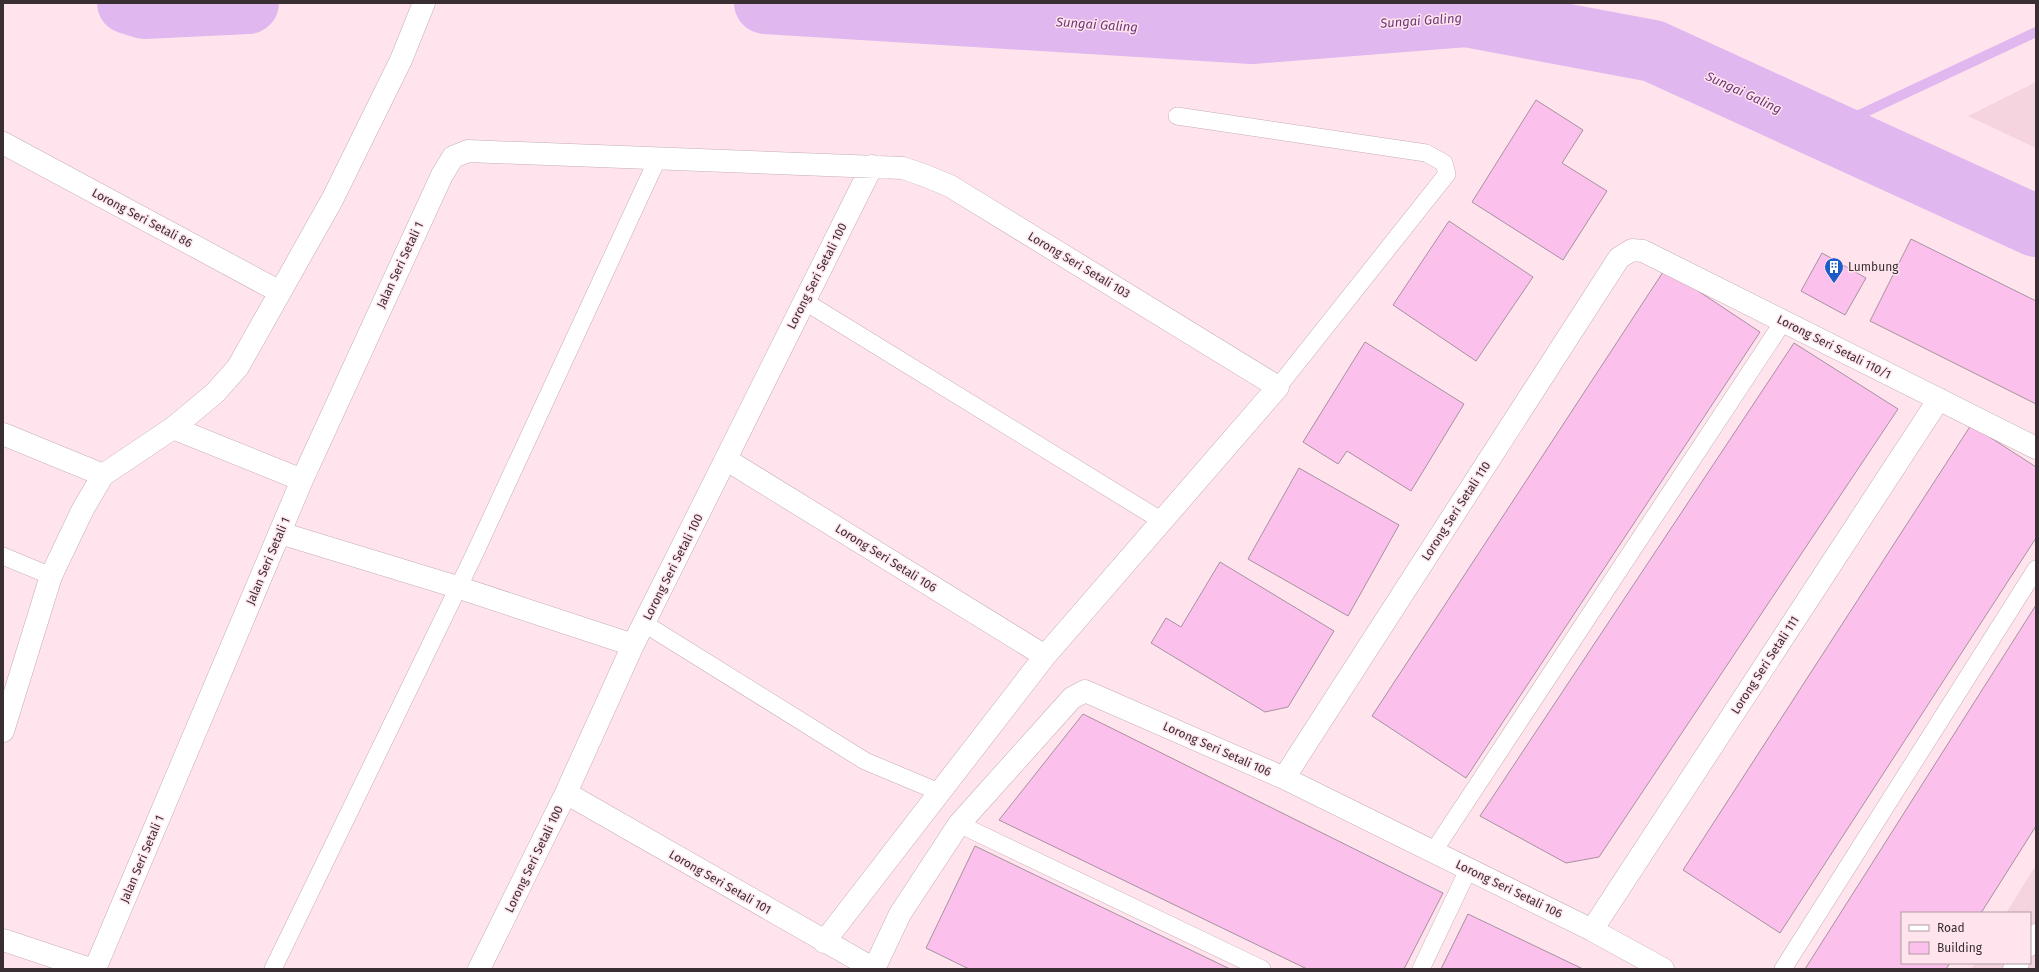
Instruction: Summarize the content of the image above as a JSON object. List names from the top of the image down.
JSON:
{
  "streets": {
    "street": [
      "Lorong Seri Setali 86",
      "Jalan Seri Setali 1",
      "Lorong Seri Setali 103",
      "Lorong Seri Setali 100",
      "Lorong Seri Setali 110/1",
      "Lorong Seri Setali 110",
      "Lorong Seri Setali 106",
      "Lorong Seri Setali 111",
      "Lorong Seri Setali 101"
    ]
  },
  "crossings": [
    ["Jalan Seri Setali 1", "Lorong Seri Setali 103"],
    ["Lorong Seri Setali 103", "Lorong Seri Setali 100"],
    ["Lorong Seri Setali 100", "Lorong Seri Setali 106"],
    ["Lorong Seri Setali 100", "Lorong Seri Setali 101"],
    ["Lorong Seri Setali 110/1", "Lorong Seri Setali 110"],
    ["Lorong Seri Setali 110/1", "Lorong Seri Setali 111"],
    ["Lorong Seri Setali 110", "Lorong Seri Setali 106"],
    ["Lorong Seri Setali 106", "Lorong Seri Setali 111"],
    ["Lorong Seri Setali 106", "Lorong Seri Setali 101"]
  ],
  "water": ["Sungai Galing"],
  "places": {
    "building": ["Lumbung"]
  },
  "legend": ["Road", "Building"]
}
